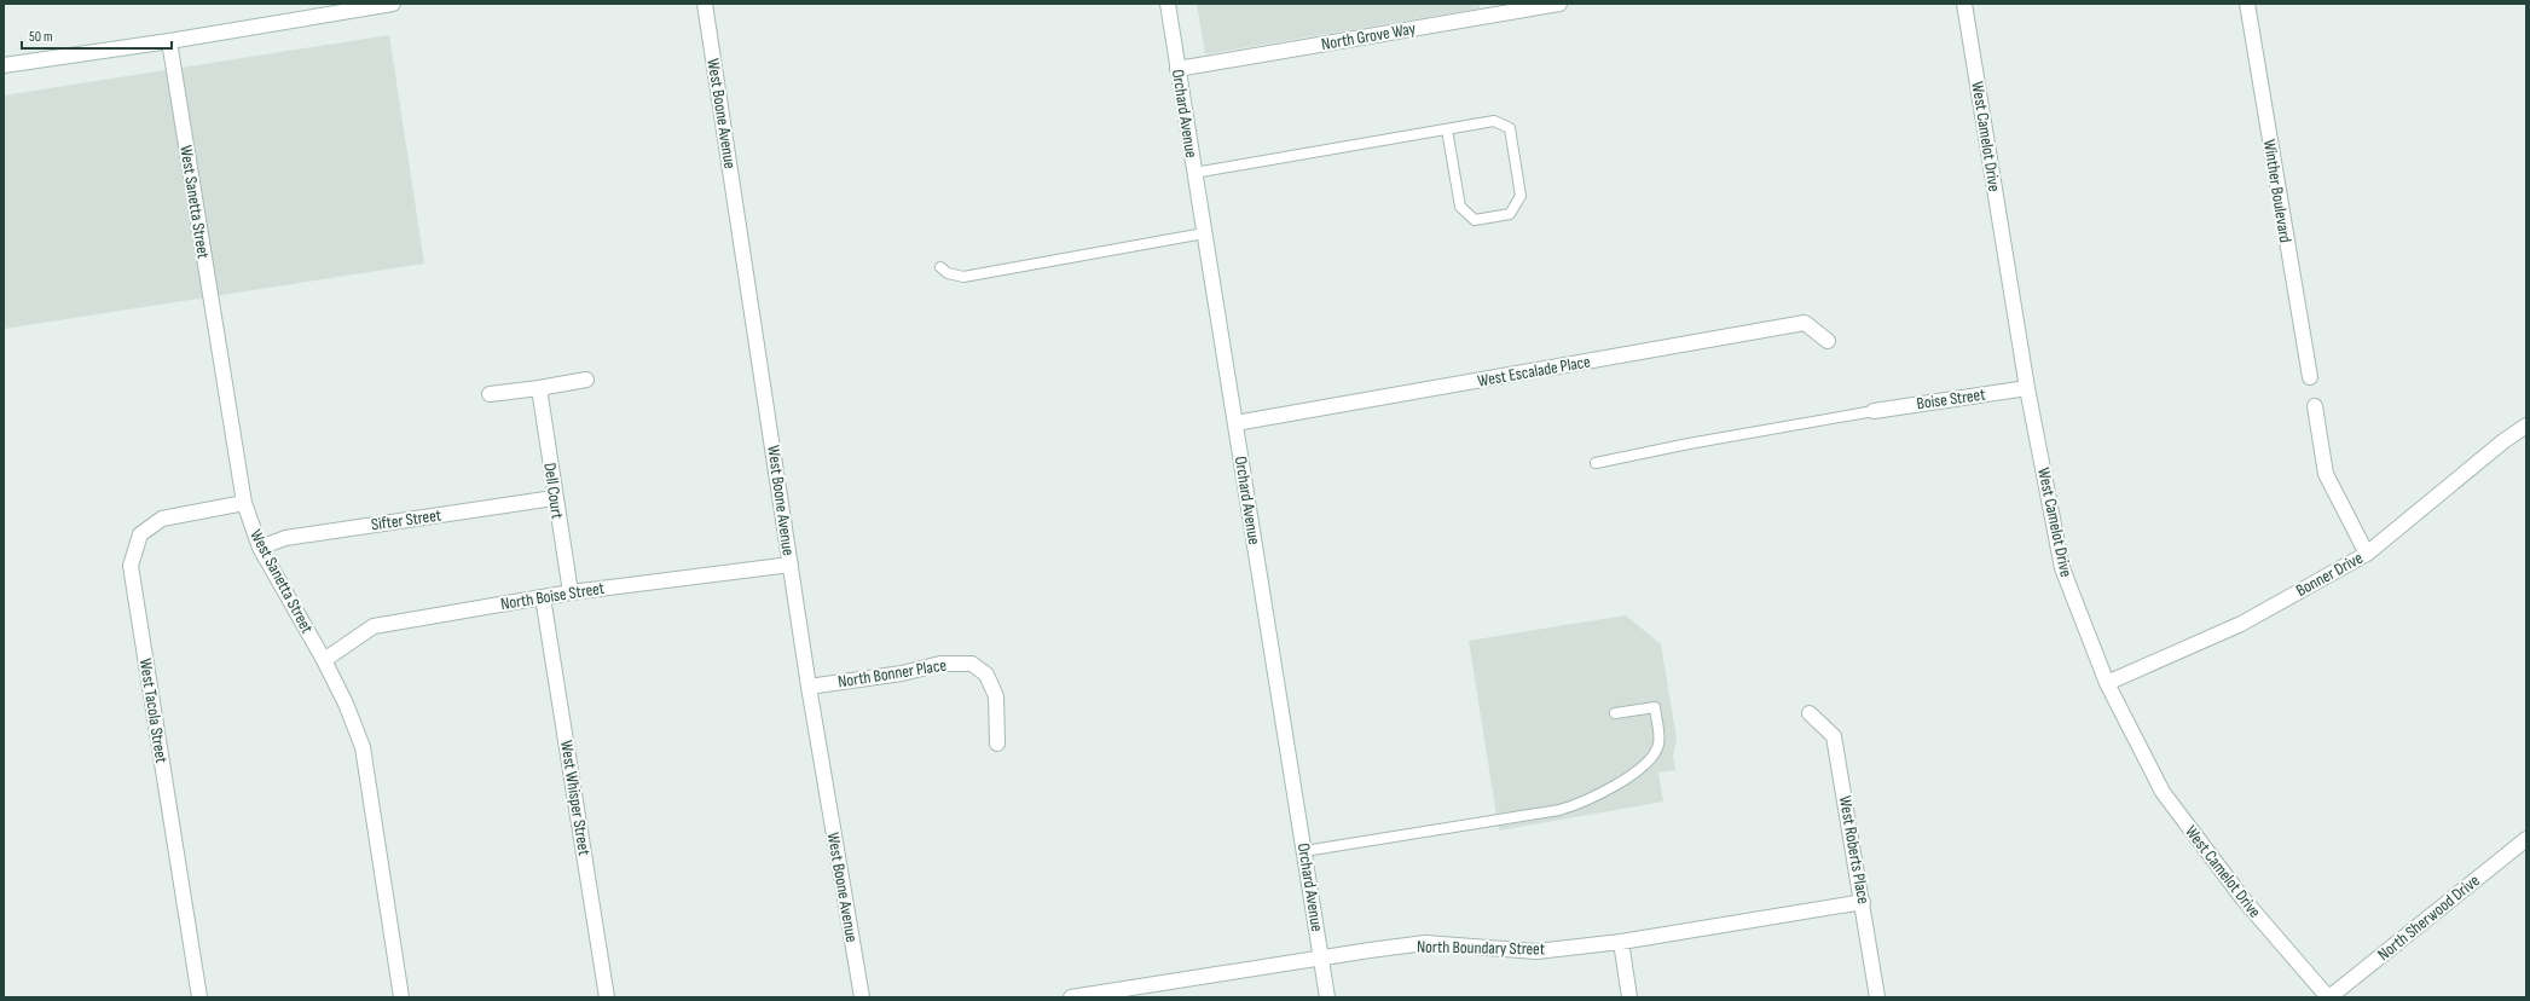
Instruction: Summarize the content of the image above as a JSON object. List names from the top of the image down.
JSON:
{
  "streets": {
    "street": [
      "North Grove Way",
      "West Boone Avenue",
      "Orchard Avenue",
      "West Camelot Drive",
      "Winther Boulevard",
      "West Sanetta Street",
      "West Escalade Place",
      "Boise Street",
      "Dell Court",
      "Sifter Street",
      "Bonner Drive",
      "North Boise Street",
      "North Bonner Place",
      "West Tacola Street",
      "West Whisper Street",
      "West Roberts Place",
      "North Sherwood Drive",
      "North Boundary Street"
    ]
  },
  "crossings": [
    ["North Grove Way", "Orchard Avenue"],
    ["West Boone Avenue", "North Boise Street"],
    ["West Boone Avenue", "North Bonner Place"],
    ["Orchard Avenue", "West Escalade Place"],
    ["Orchard Avenue", "North Boundary Street"],
    ["West Camelot Drive", "Boise Street"],
    ["West Camelot Drive", "Bonner Drive"],
    ["West Camelot Drive", "North Sherwood Drive"],
    ["West Sanetta Street", "Sifter Street"],
    ["West Sanetta Street", "North Boise Street"],
    ["West Sanetta Street", "West Tacola Street"],
    ["Dell Court", "Sifter Street"],
    ["Dell Court", "North Boise Street"],
    ["North Boise Street", "West Whisper Street"],
    ["West Roberts Place", "North Boundary Street"]
  ],
  "scale_bar": "50 m"
}
